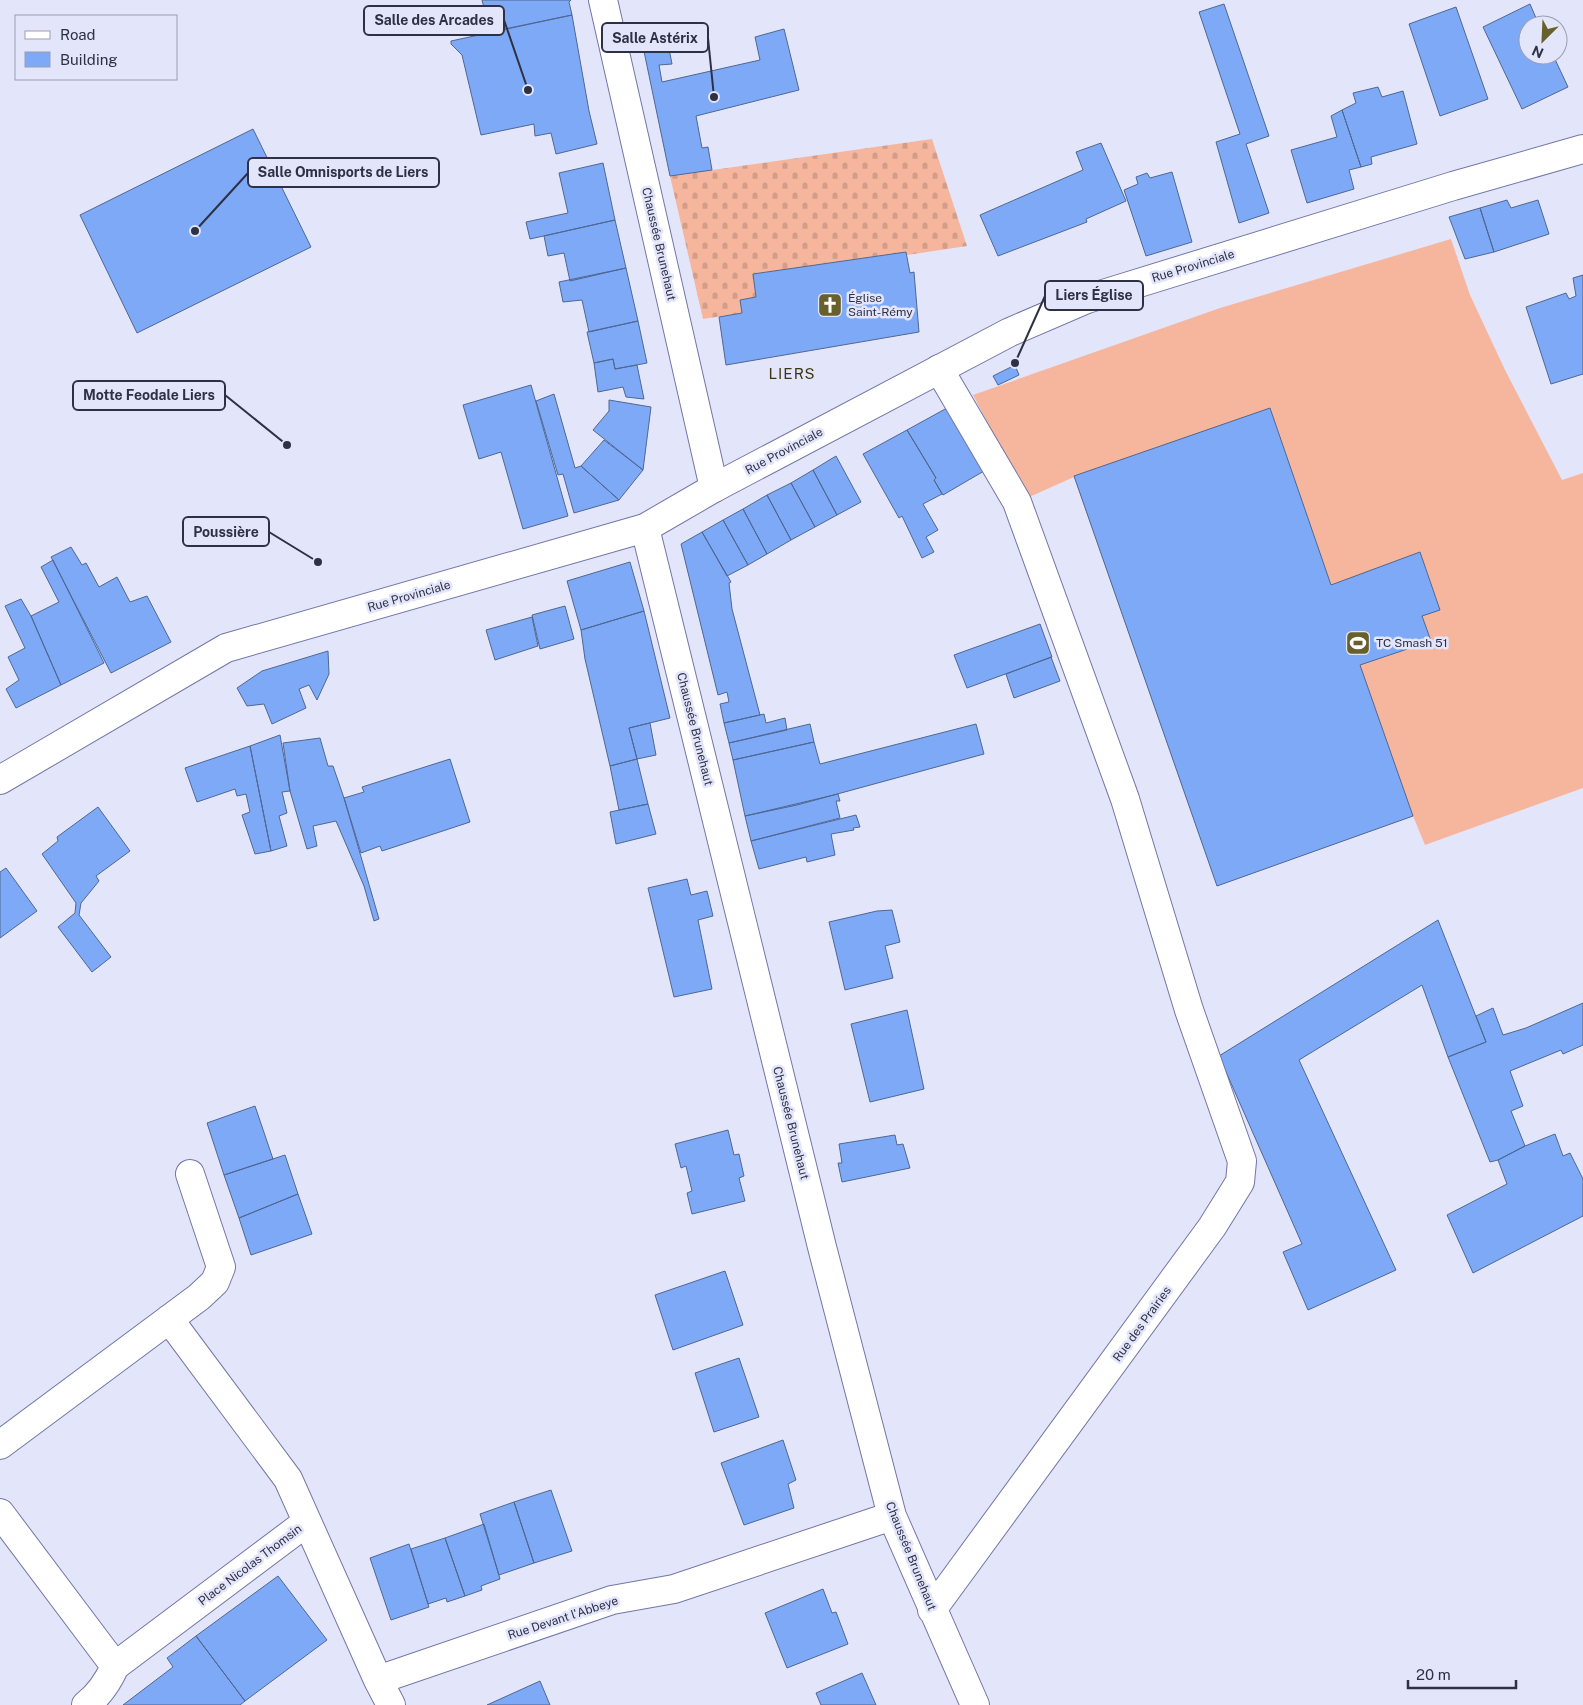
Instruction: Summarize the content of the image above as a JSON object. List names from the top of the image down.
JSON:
{
  "streets": {
    "street": [
      "Chaussée Brunehaut",
      "Rue Provinciale",
      "Rue des Prairies",
      "Place Nicolas Thomsin",
      "Rue Devant l'Abbeye"
    ]
  },
  "crossings": [
    ["Chaussée Brunehaut", "Rue Provinciale"],
    ["Chaussée Brunehaut", "Rue des Prairies"],
    ["Chaussée Brunehaut", "Rue Devant l'Abbeye"],
    ["Rue Provinciale", "Rue des Prairies"]
  ],
  "districts": ["LIERS"],
  "places": {
    "other": [
      "Salle des Arcades",
      "Salle Astérix",
      "Salle Omnisports de Liers",
      "Liers Église",
      "Motte Feodale Liers",
      "Poussière"
    ],
    "church": ["Église Saint-Rémy"],
    "sports": ["TC Smash 51"]
  },
  "legend": ["Road", "Building"],
  "scale_bar": "20 m",
  "north": "bottom left"
}
